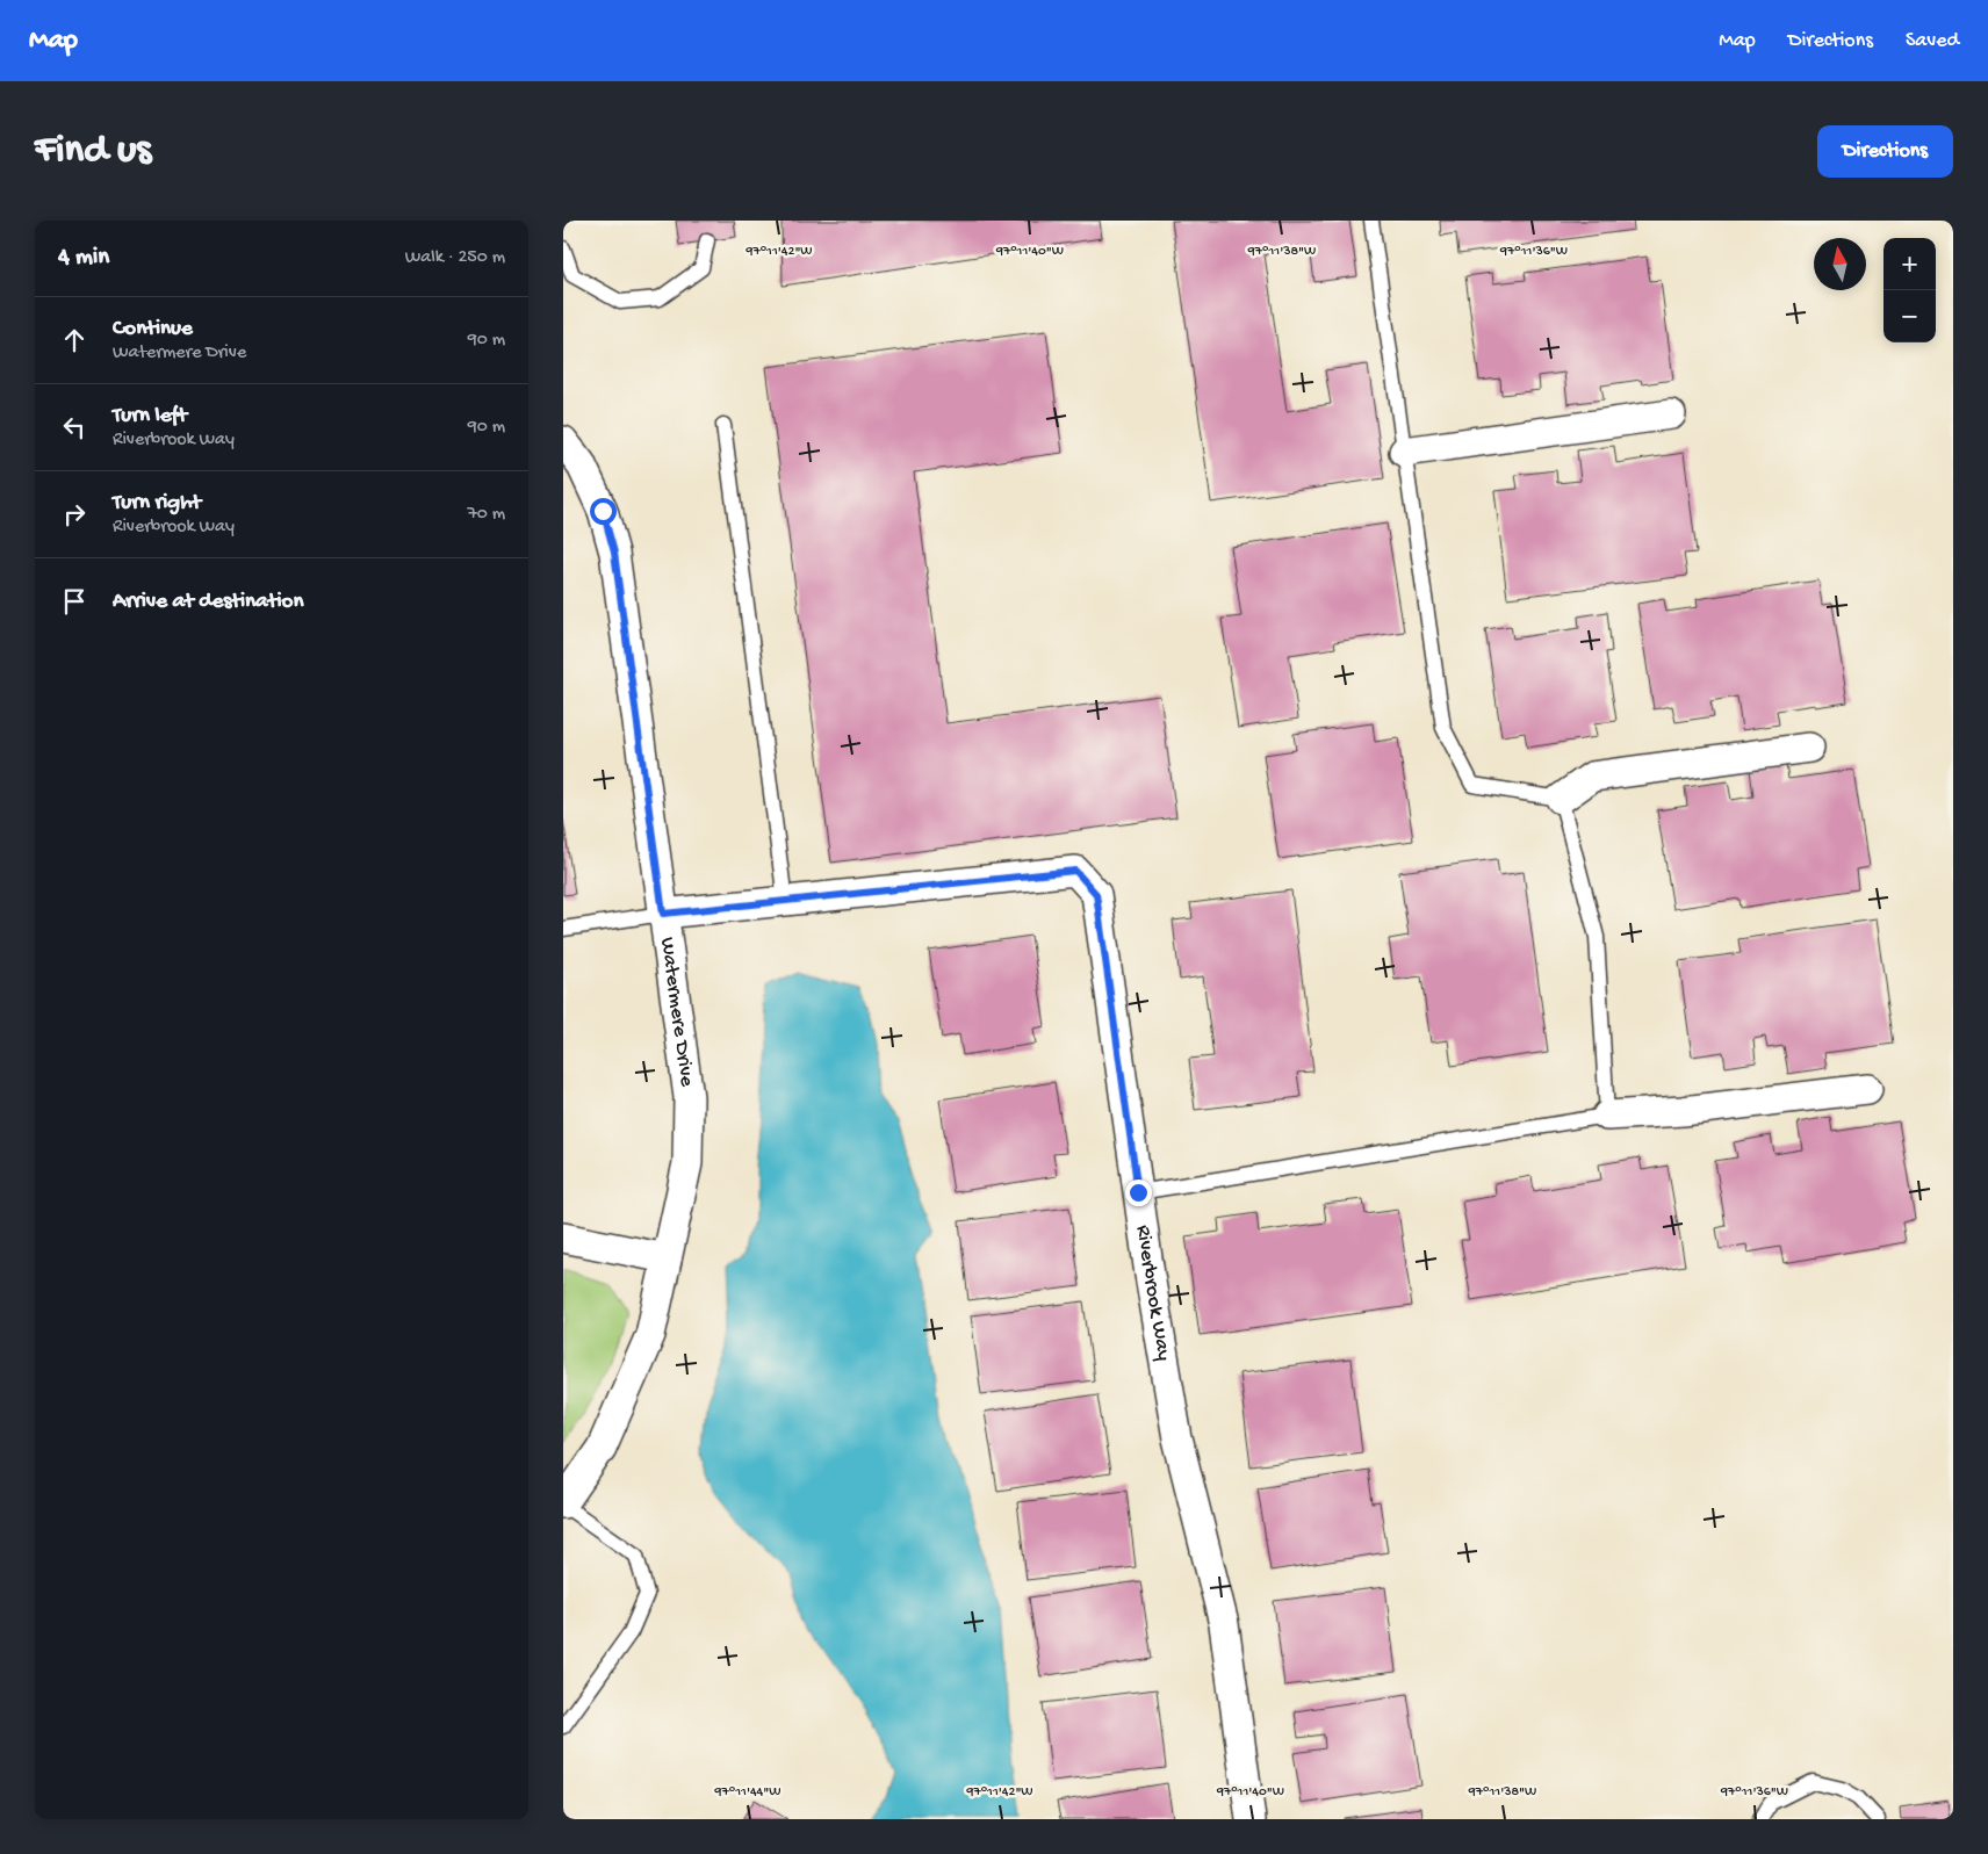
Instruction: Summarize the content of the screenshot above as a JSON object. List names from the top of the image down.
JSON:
{
  "streets": {
    "street": ["Watermere Drive", "Riverbrook Way"]
  },
  "crossings": [
    ["Watermere Drive", "Riverbrook Way"]
  ],
  "north": "top",
  "page": {
    "header": "Map",
    "nav": ["Map", "Directions", "Saved"],
    "buttons": "Directions",
    "title": "Find us",
    "heading": ["4 min", "Walk · 250 m"],
    "map_buttons": ["+", "−"],
    "list": [
      ["Continue", "Watermere Drive", "90 m"],
      ["Turn left", "Riverbrook Way", "90 m"],
      ["Turn right", "Riverbrook Way", "70 m"],
      "Arrive at destination"
    ]
  },
  "coordinates": [
    "97°11'42\"W",
    "97°11'40\"W",
    "97°11'38\"W",
    "97°11'36\"W",
    "97°11'44\"W"
  ]
}
